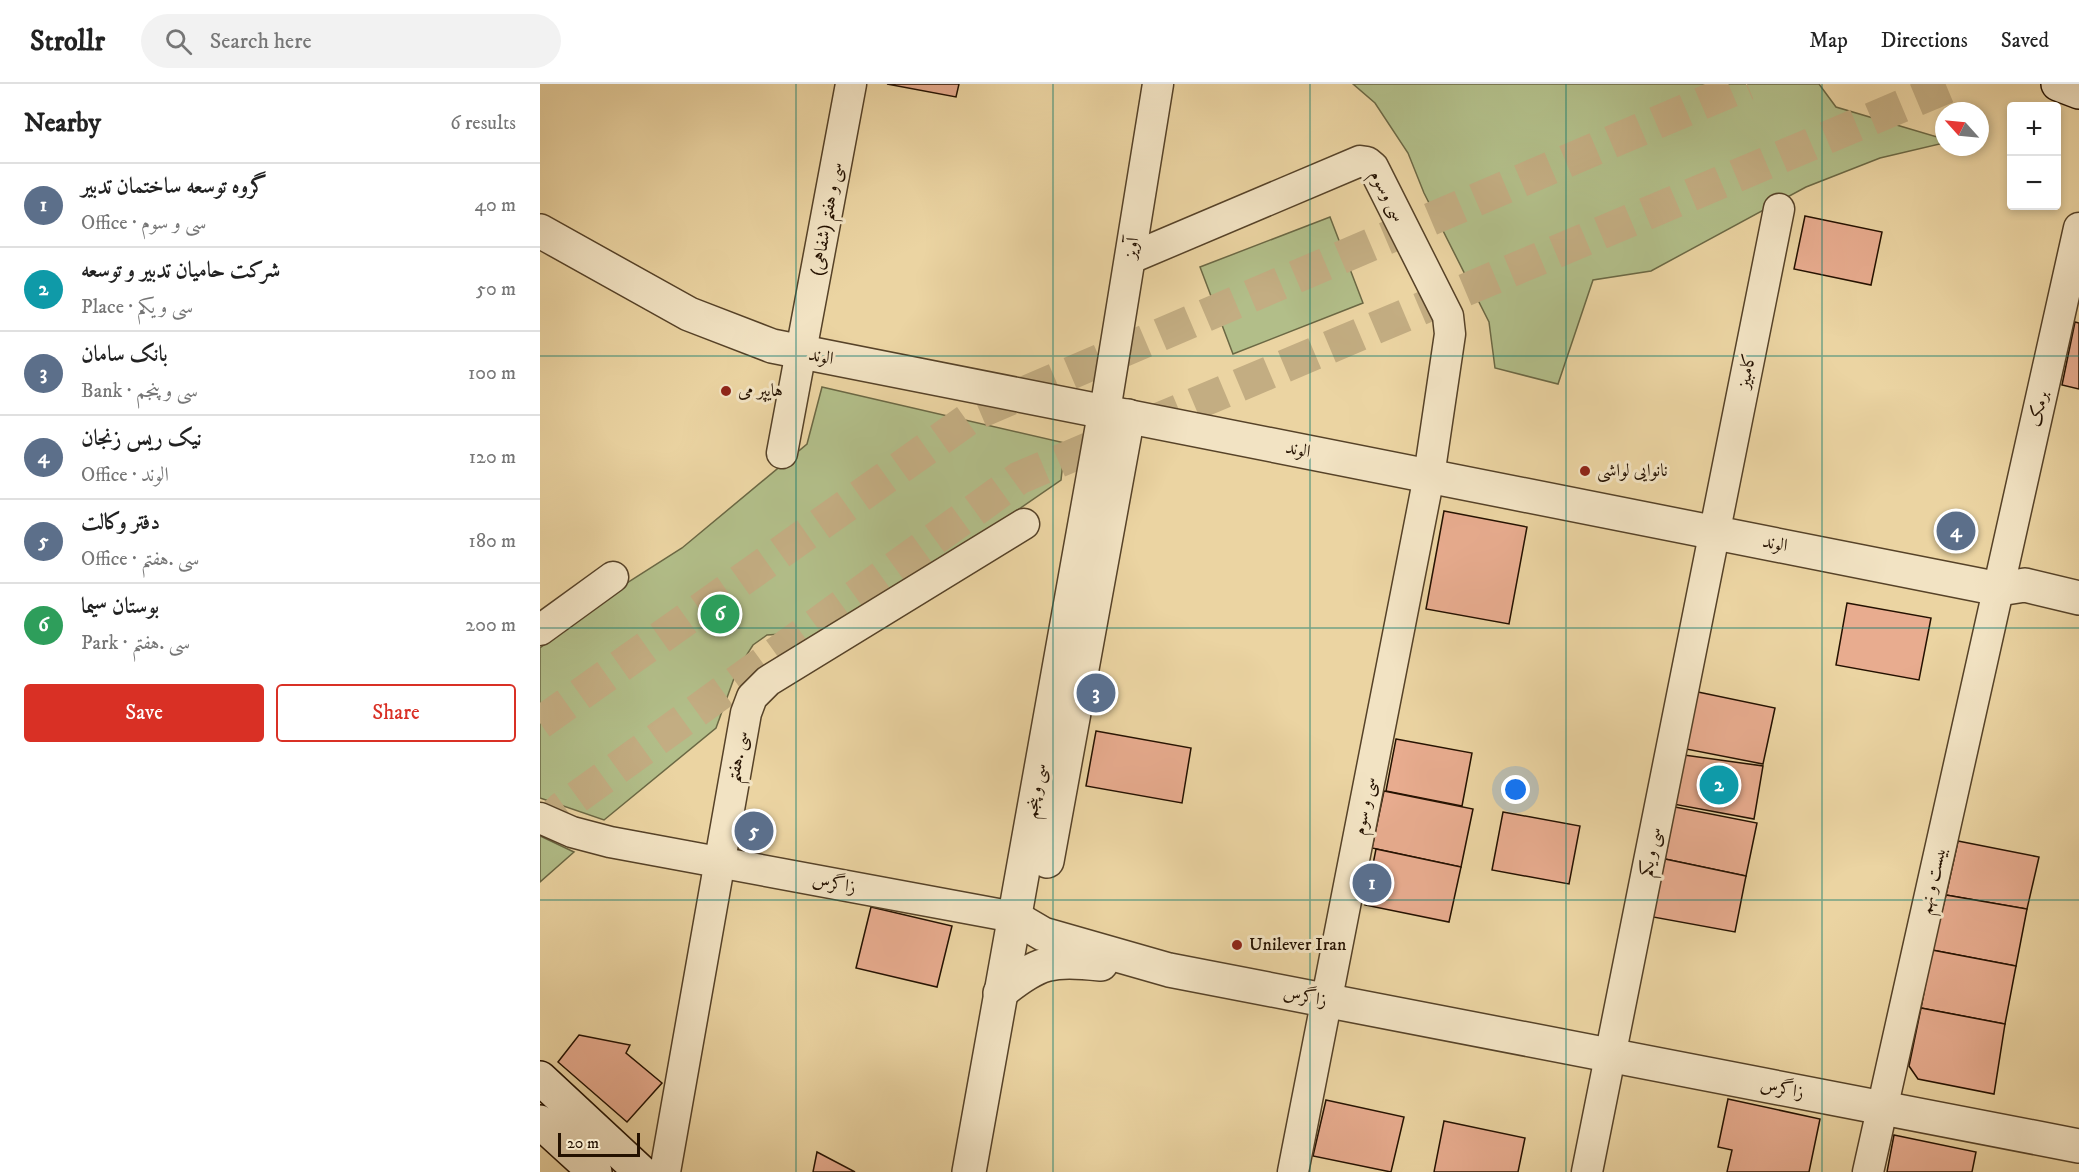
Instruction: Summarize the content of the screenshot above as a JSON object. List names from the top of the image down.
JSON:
{
  "streets": {
    "street": [
      "سی وسوم",
      "سی و هفتم (شفاهی)",
      "آویز",
      "الوند",
      "کامبیز",
      "برمک",
      "سی .هفتم",
      "سی و پنجم",
      "سی و سوم",
      "سی و یکم",
      "بیست و نهم",
      "زاگرس"
    ]
  },
  "crossings": [
    ["سی وسوم", "آویز"],
    ["سی وسوم", "الوند"],
    ["سی وسوم", "سی و سوم"],
    ["سی و هفتم (شفاهی)", "الوند"],
    ["آویز", "الوند"],
    ["آویز", "سی و پنجم"],
    ["الوند", "کامبیز"],
    ["الوند", "برمک"],
    ["الوند", "سی و پنجم"],
    ["الوند", "سی و سوم"],
    ["الوند", "سی و یکم"],
    ["الوند", "بیست و نهم"],
    ["کامبیز", "سی و یکم"],
    ["برمک", "بیست و نهم"],
    ["سی .هفتم", "زاگرس"],
    ["سی و پنجم", "زاگرس"],
    ["سی و سوم", "زاگرس"],
    ["سی و یکم", "زاگرس"],
    ["بیست و نهم", "زاگرس"]
  ],
  "places": ["هایپر می", "نانوایی لواشی", "Unilever Iran"],
  "scale_bar": "20 m",
  "north": "top left",
  "page": {
    "header": "Strollr",
    "search": "Search here",
    "nav": ["Map", "Directions", "Saved"],
    "heading": ["Nearby", "6 results"],
    "map_buttons": ["+", "−"],
    "list": [
      {
        "mark": "1",
        "name": "گروه توسعه ساختمان تدبیر",
        "note": "Office · سی و سوم",
        "value": "40 m"
      },
      {
        "mark": "2",
        "name": "شرکت حامیان تدبیر و توسعه",
        "note": "Place · سی و یکم",
        "value": "50 m"
      },
      {
        "mark": "3",
        "name": "بانک سامان",
        "note": "Bank · سی و پنجم",
        "value": "100 m"
      },
      {
        "mark": "4",
        "name": "نیک ریس زنجان",
        "note": "Office · الوند",
        "value": "120 m"
      },
      {
        "mark": "5",
        "name": "دفتر وکالت",
        "note": "Office · سی .هفتم",
        "value": "180 m"
      },
      {
        "mark": "6",
        "name": "بوستان سیما",
        "note": "Park · سی .هفتم",
        "value": "200 m"
      }
    ],
    "pins": [
      "4",
      "6",
      "3",
      "2",
      "5",
      "1"
    ],
    "buttons": ["Save", "Share"],
    "scale": "20 m"
  }
}
